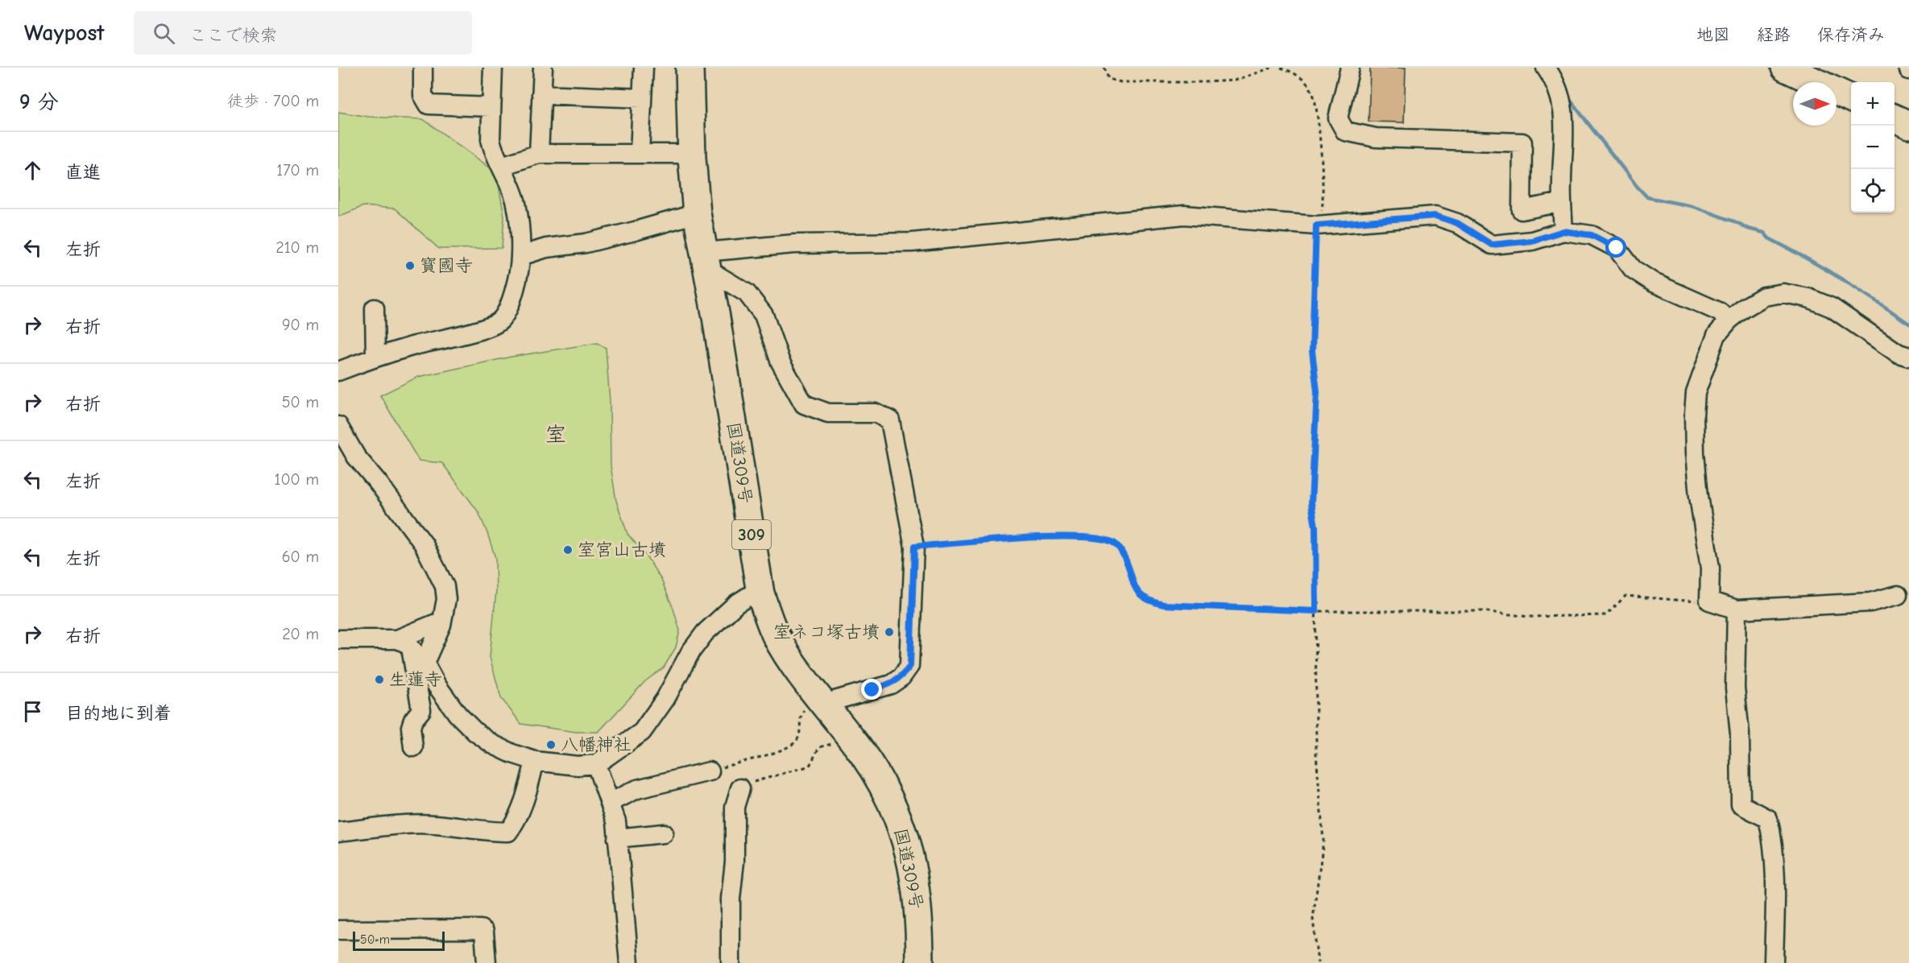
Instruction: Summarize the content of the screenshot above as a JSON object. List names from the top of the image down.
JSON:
{
  "streets": {
    "highway": ["国道309号", "309"]
  },
  "districts": ["室"],
  "places": [
    "寳國寺",
    "室宮山古墳",
    "室ネコ塚古墳",
    "生蓮寺",
    "八幡神社"
  ],
  "scale_bar": "50 m",
  "north": "right",
  "page": {
    "header": "Waypost",
    "search": "ここで検索",
    "nav": ["地図", "経路", "保存済み"],
    "heading": ["9 分", "徒歩 · 700 m"],
    "map_buttons": ["+", "−"],
    "list": [
      ["直進", "170 m"],
      ["左折", "210 m"],
      ["右折", "90 m"],
      ["右折", "50 m"],
      ["左折", "100 m"],
      ["左折", "60 m"],
      ["右折", "20 m"],
      "目的地に到着"
    ],
    "scale": "50 m"
  }
}
